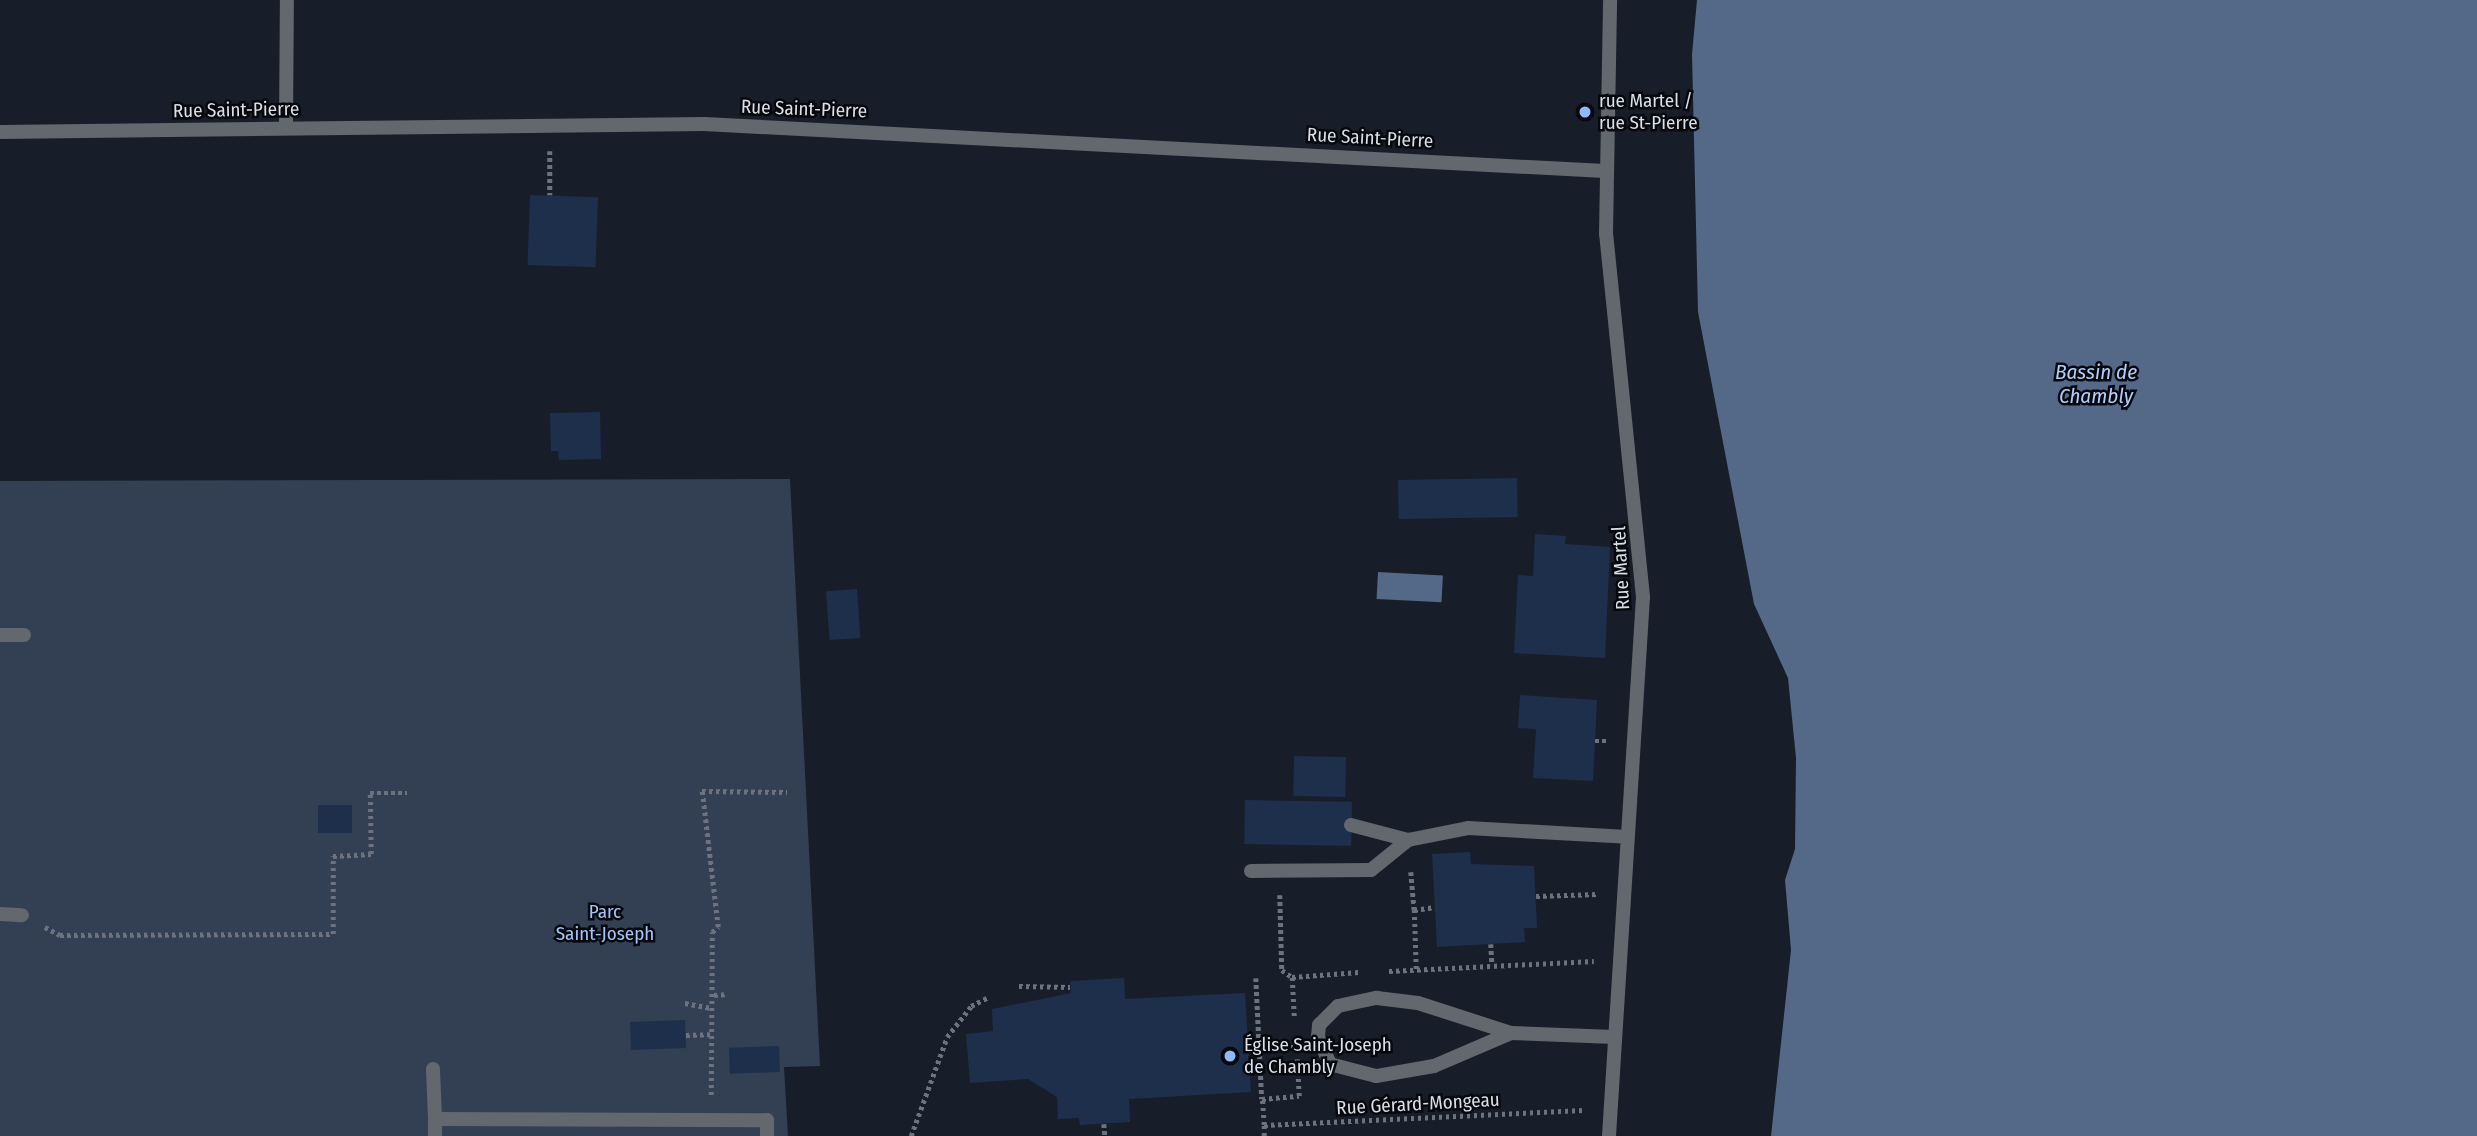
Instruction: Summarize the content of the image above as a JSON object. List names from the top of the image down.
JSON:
{
  "streets": {
    "street": ["Rue Saint-Pierre", "Rue Martel"],
    "path": ["Rue Gérard-Mongeau"]
  },
  "crossings": [
    ["Rue Saint-Pierre", "Rue Martel"]
  ],
  "water": ["Bassin de Chambly"],
  "parks": ["Parc Saint-Joseph"],
  "places": ["rue Martel / rue St-Pierre", "Église Saint-Joseph de Chambly"]
}
